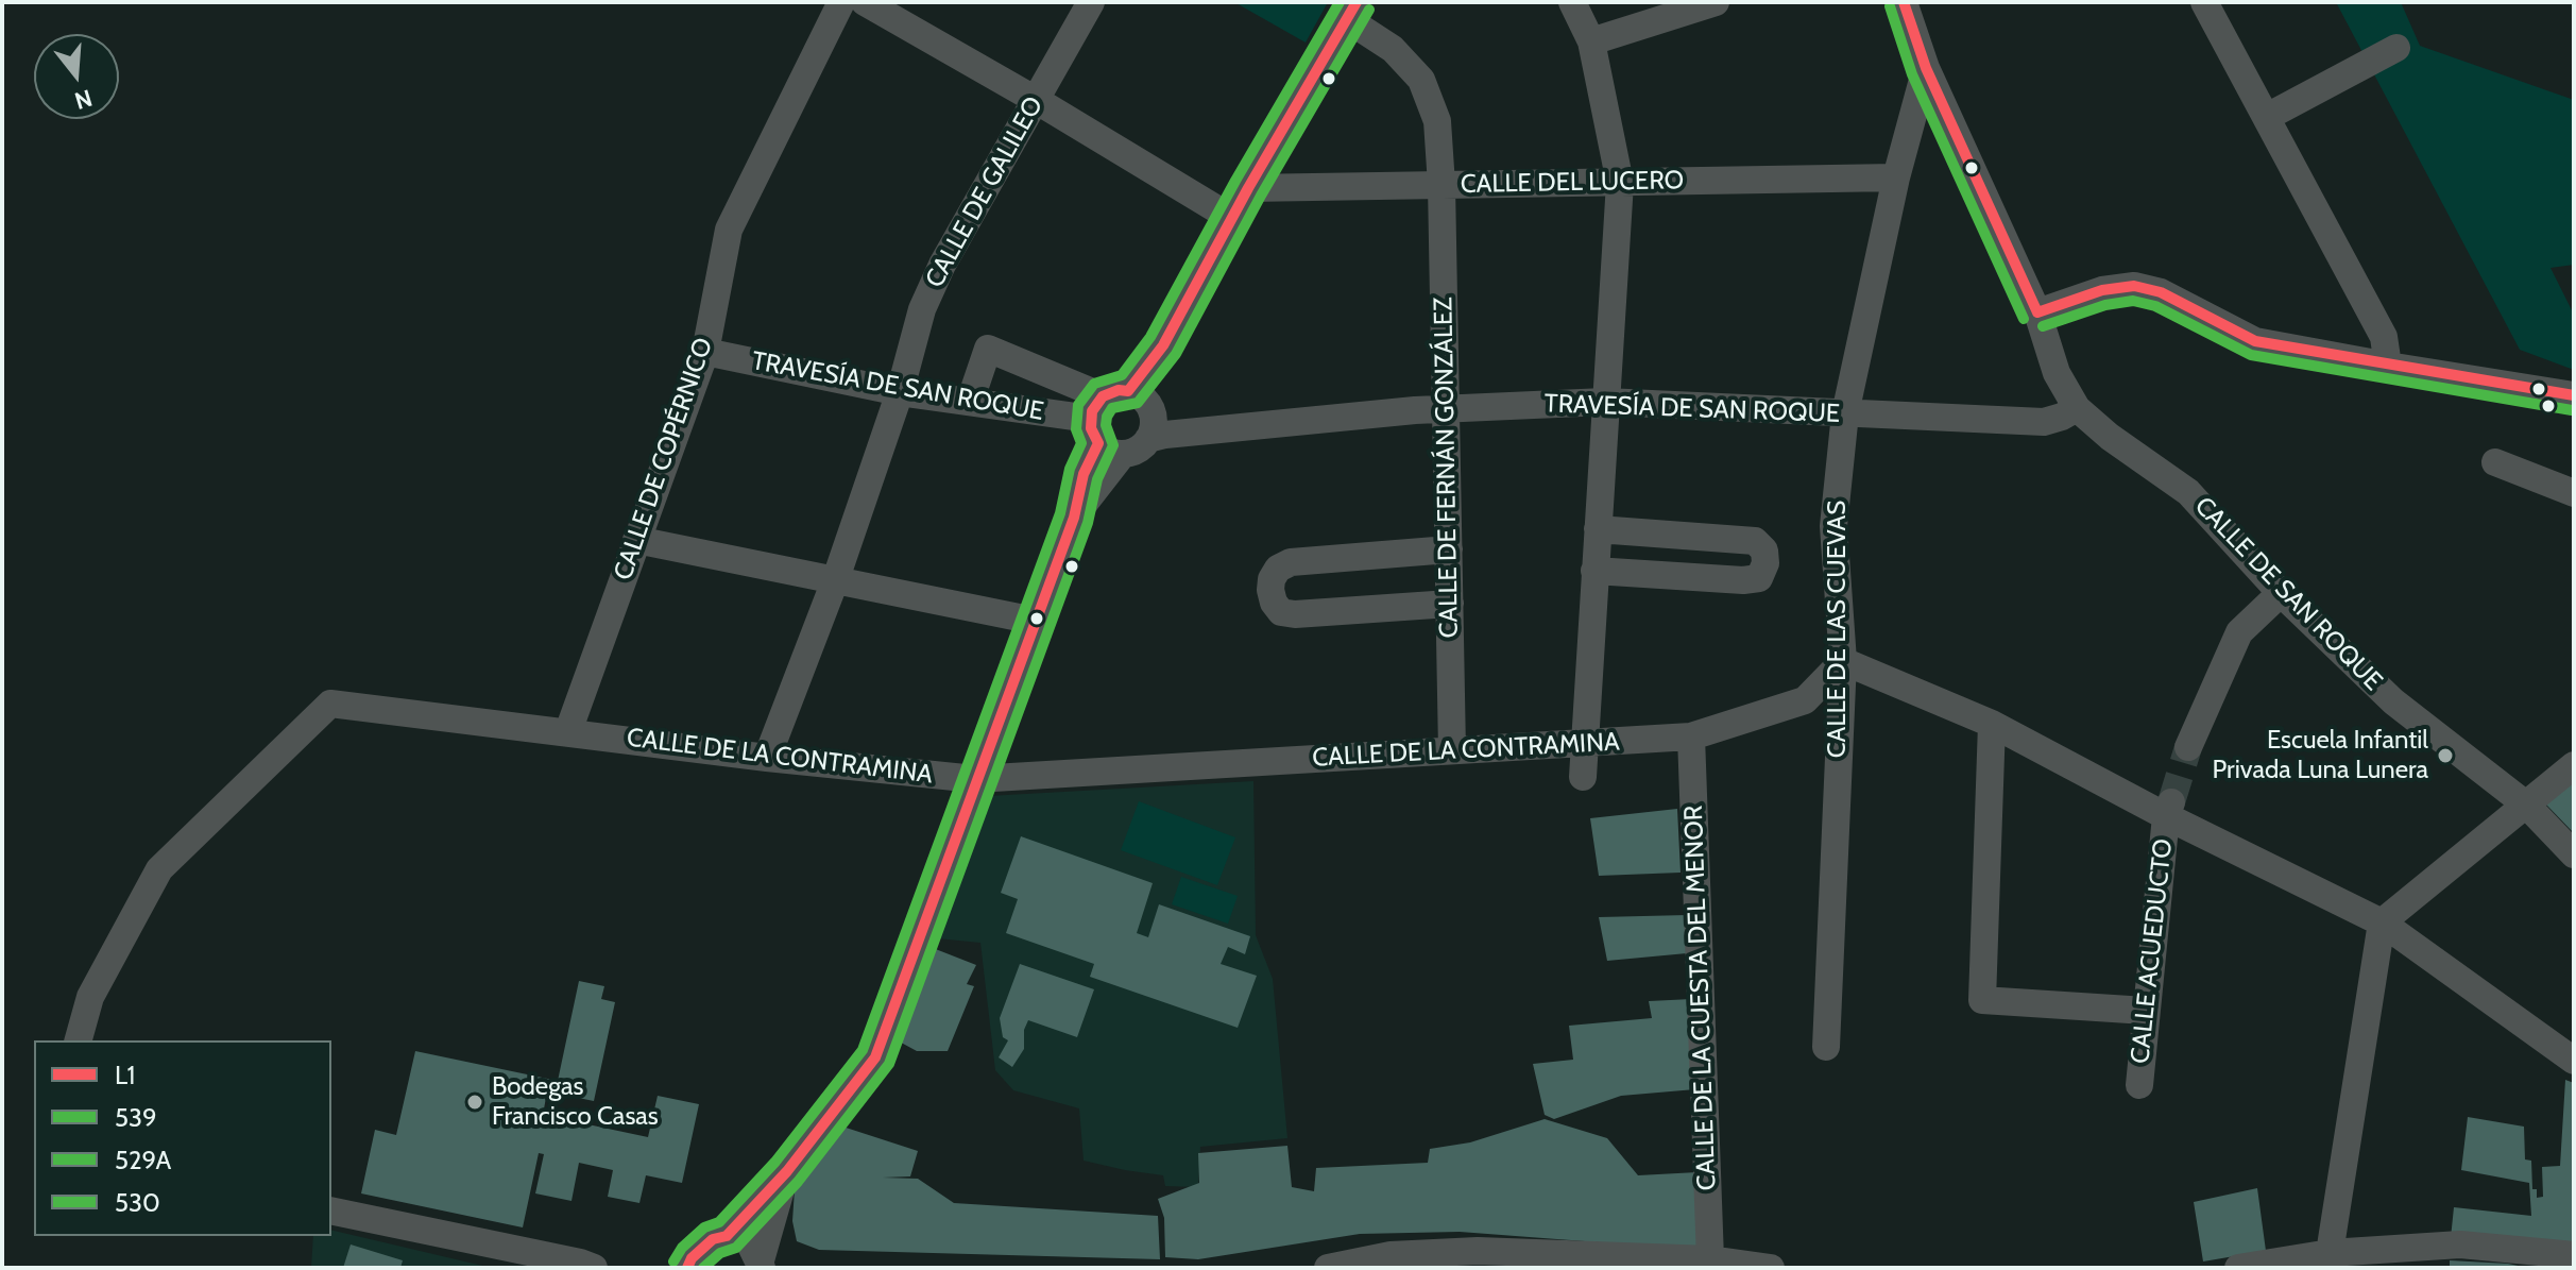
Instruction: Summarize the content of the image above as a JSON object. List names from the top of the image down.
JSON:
{
  "streets": {
    "street": [
      "CALLE DEL LUCERO",
      "CALLE DE GALILEO",
      "TRAVESÍA DE SAN ROQUE",
      "CALLE DE COPÉRNICO",
      "CALLE DE FERNÁN GONZÁLEZ",
      "CALLE DE SAN ROQUE",
      "CALLE DE LAS CUEVAS",
      "CALLE DE LA CONTRAMINA",
      "CALLE ACUEDUCTO",
      "CALLE DE LA CUESTA DEL MENOR"
    ]
  },
  "crossings": [
    ["CALLE DEL LUCERO", "CALLE DE FERNÁN GONZÁLEZ"],
    ["CALLE DEL LUCERO", "CALLE DE LAS CUEVAS"],
    ["CALLE DE GALILEO", "TRAVESÍA DE SAN ROQUE"],
    ["CALLE DE GALILEO", "CALLE DE LA CONTRAMINA"],
    ["TRAVESÍA DE SAN ROQUE", "CALLE DE COPÉRNICO"],
    ["TRAVESÍA DE SAN ROQUE", "CALLE DE FERNÁN GONZÁLEZ"],
    ["TRAVESÍA DE SAN ROQUE", "CALLE DE SAN ROQUE"],
    ["TRAVESÍA DE SAN ROQUE", "CALLE DE LAS CUEVAS"],
    ["CALLE DE COPÉRNICO", "CALLE DE LA CONTRAMINA"],
    ["CALLE DE FERNÁN GONZÁLEZ", "CALLE DE LA CONTRAMINA"],
    ["CALLE DE SAN ROQUE", "CALLE DE LAS CUEVAS"],
    ["CALLE DE LAS CUEVAS", "CALLE DE LA CONTRAMINA"],
    ["CALLE DE LA CONTRAMINA", "CALLE DE LA CUESTA DEL MENOR"]
  ],
  "places": ["Escuela Infantil Privada Luna Lunera", "Bodegas Francisco Casas"],
  "lines": [
    "transit line L1",
    "transit line 529A",
    "transit line 530",
    "transit line 539"
  ],
  "legend": [
    "L1",
    "539",
    "529A",
    "530"
  ],
  "north": "bottom"
}
